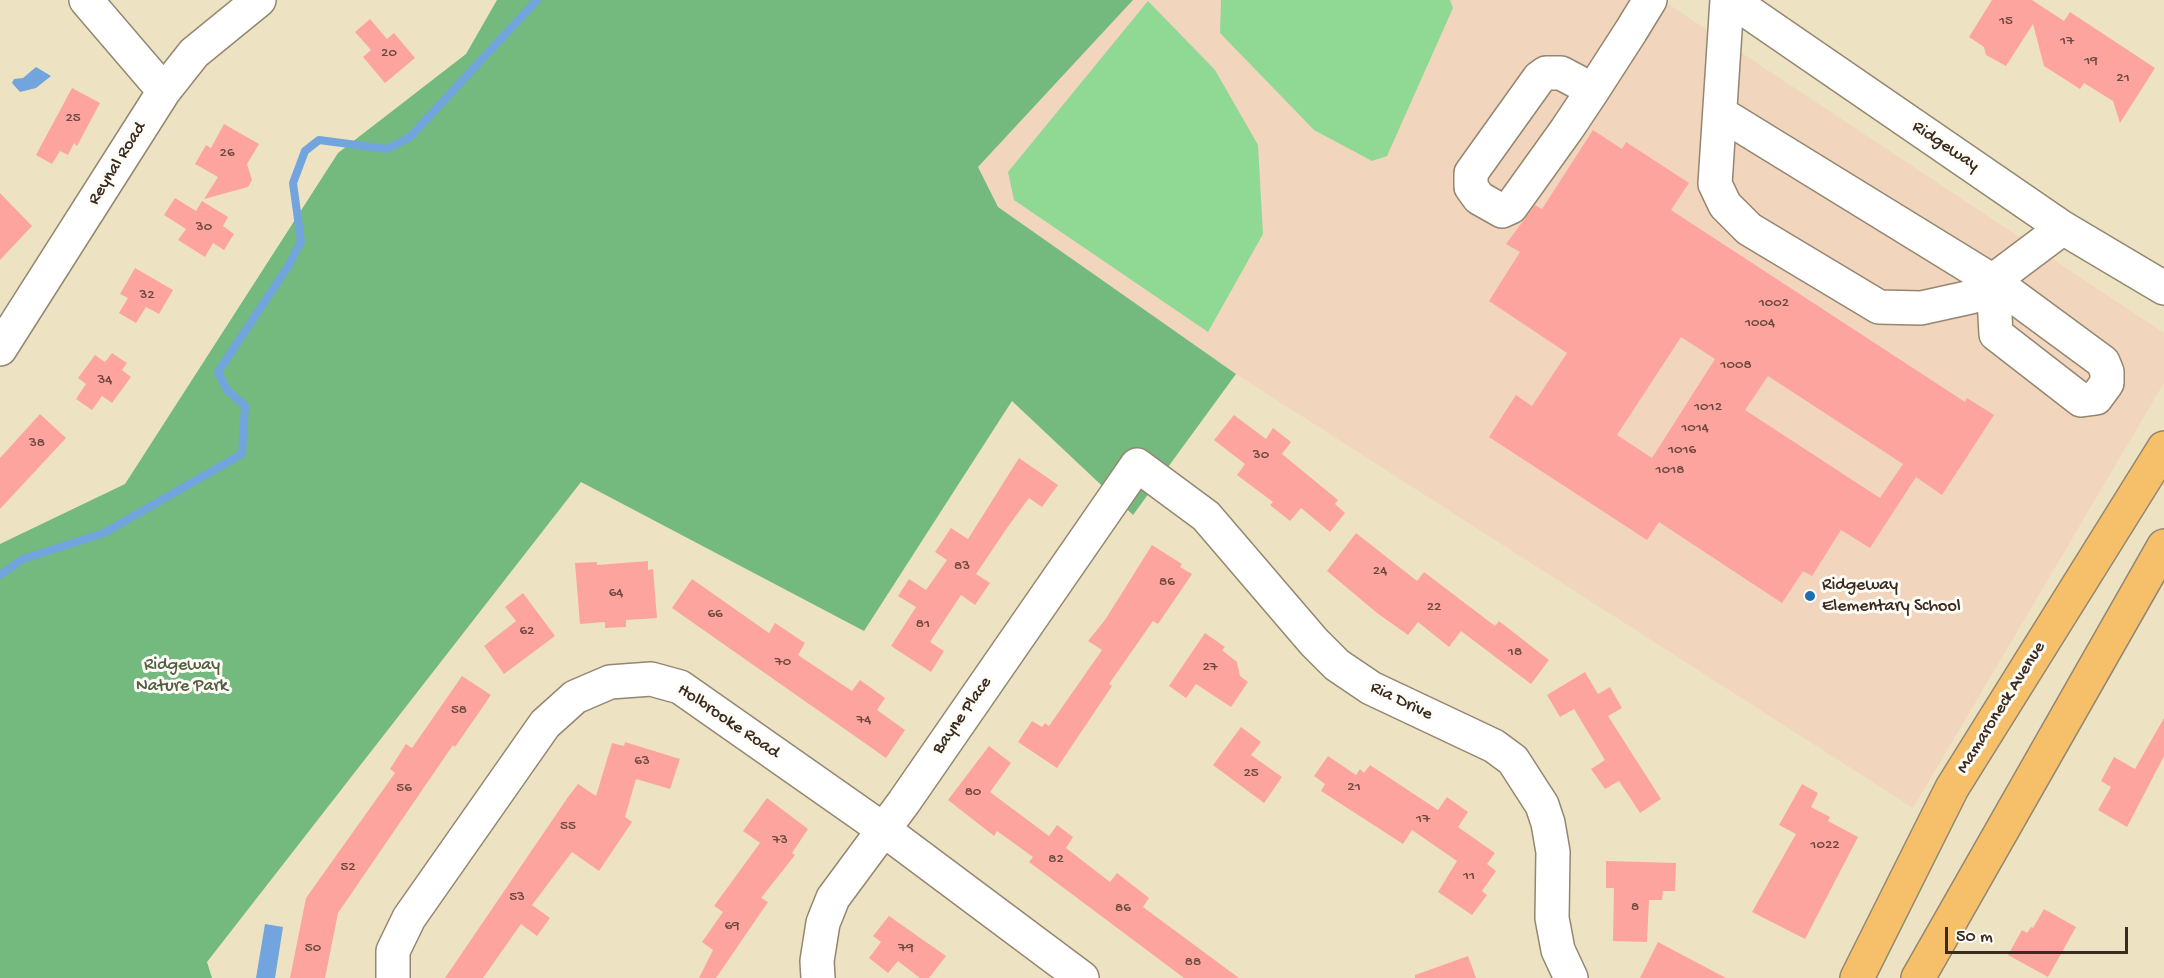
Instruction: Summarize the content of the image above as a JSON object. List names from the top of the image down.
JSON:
{
  "streets": {
    "main road": ["Mamaroneck Avenue"],
    "street": [
      "Ridgeway",
      "Reynal Road",
      "Ria Drive",
      "Bayne Place",
      "Holbrooke Road"
    ]
  },
  "crossings": [
    ["Ria Drive", "Bayne Place"],
    ["Bayne Place", "Holbrooke Road"]
  ],
  "parks": ["Ridgeway Nature Park"],
  "places": ["Ridgeway Elementary School"],
  "house_numbers": [
    "15",
    "17",
    "20",
    "19",
    "21",
    "25",
    "26",
    "30",
    "32",
    "1002",
    "1004",
    "1008",
    "34",
    "1012",
    "1014",
    "38",
    "1016",
    "30",
    "1018",
    "83",
    "24",
    "86",
    "64",
    "22",
    "66",
    "81",
    "62",
    "18",
    "70",
    "27",
    "58",
    "74",
    "63",
    "25",
    "21",
    "56",
    "80",
    "17",
    "55",
    "73",
    "1022",
    "82",
    "52",
    "11",
    "53",
    "8",
    "86",
    "69",
    "50",
    "79",
    "88"
  ],
  "scale_bar": "50 m"
}
